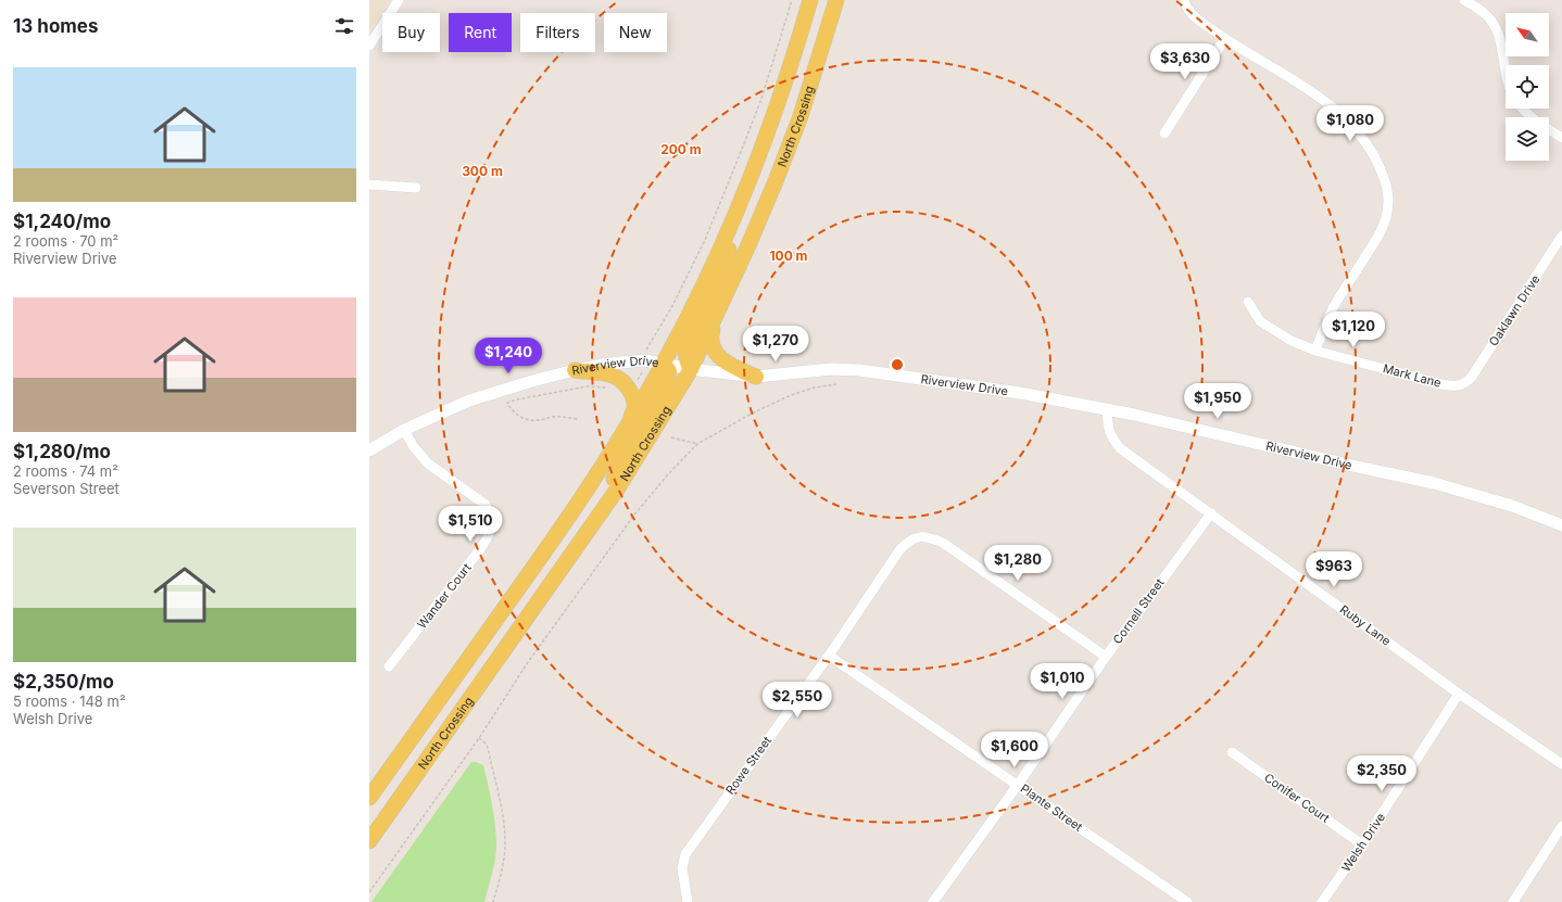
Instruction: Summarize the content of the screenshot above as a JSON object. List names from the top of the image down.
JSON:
{
  "streets": {
    "main road": ["North Crossing"],
    "street": [
      "Oaklawn Drive",
      "Riverview Drive",
      "Mark Lane",
      "Wander Court",
      "Cornell Street",
      "Ruby Lane",
      "Rowe Street",
      "Conifer Court",
      "Plante Street",
      "Welsh Drive"
    ]
  },
  "crossings": [
    ["North Crossing", "Riverview Drive"],
    ["Oaklawn Drive", "Mark Lane"],
    ["Riverview Drive", "Wander Court"],
    ["Riverview Drive", "Ruby Lane"],
    ["Cornell Street", "Ruby Lane"],
    ["Cornell Street", "Rowe Street"],
    ["Cornell Street", "Plante Street"],
    ["Ruby Lane", "Welsh Drive"],
    ["Rowe Street", "Plante Street"],
    ["Conifer Court", "Welsh Drive"]
  ],
  "north": "top left",
  "page": {
    "heading": "13 homes",
    "chip": [
      "Buy",
      "Rent",
      "Filters",
      "New"
    ],
    "price": [
      "$3,630",
      "$1,080",
      "$1,120",
      "$1,270",
      "$1,240",
      "$1,950",
      "$1,510",
      "$1,280",
      "$963",
      "$1,010",
      "$2,550",
      "$1,600",
      "$2,350"
    ],
    "list": [
      {
        "name": "$1,240/mo",
        "note": "2 rooms · 70 m² · Riverview Drive"
      },
      {
        "name": "$1,280/mo",
        "note": "2 rooms · 74 m² · Severson Street"
      },
      {
        "name": "$2,350/mo",
        "note": "5 rooms · 148 m² · Welsh Drive"
      }
    ]
  },
  "rings": ["200 m", "300 m", "100 m"]
}
